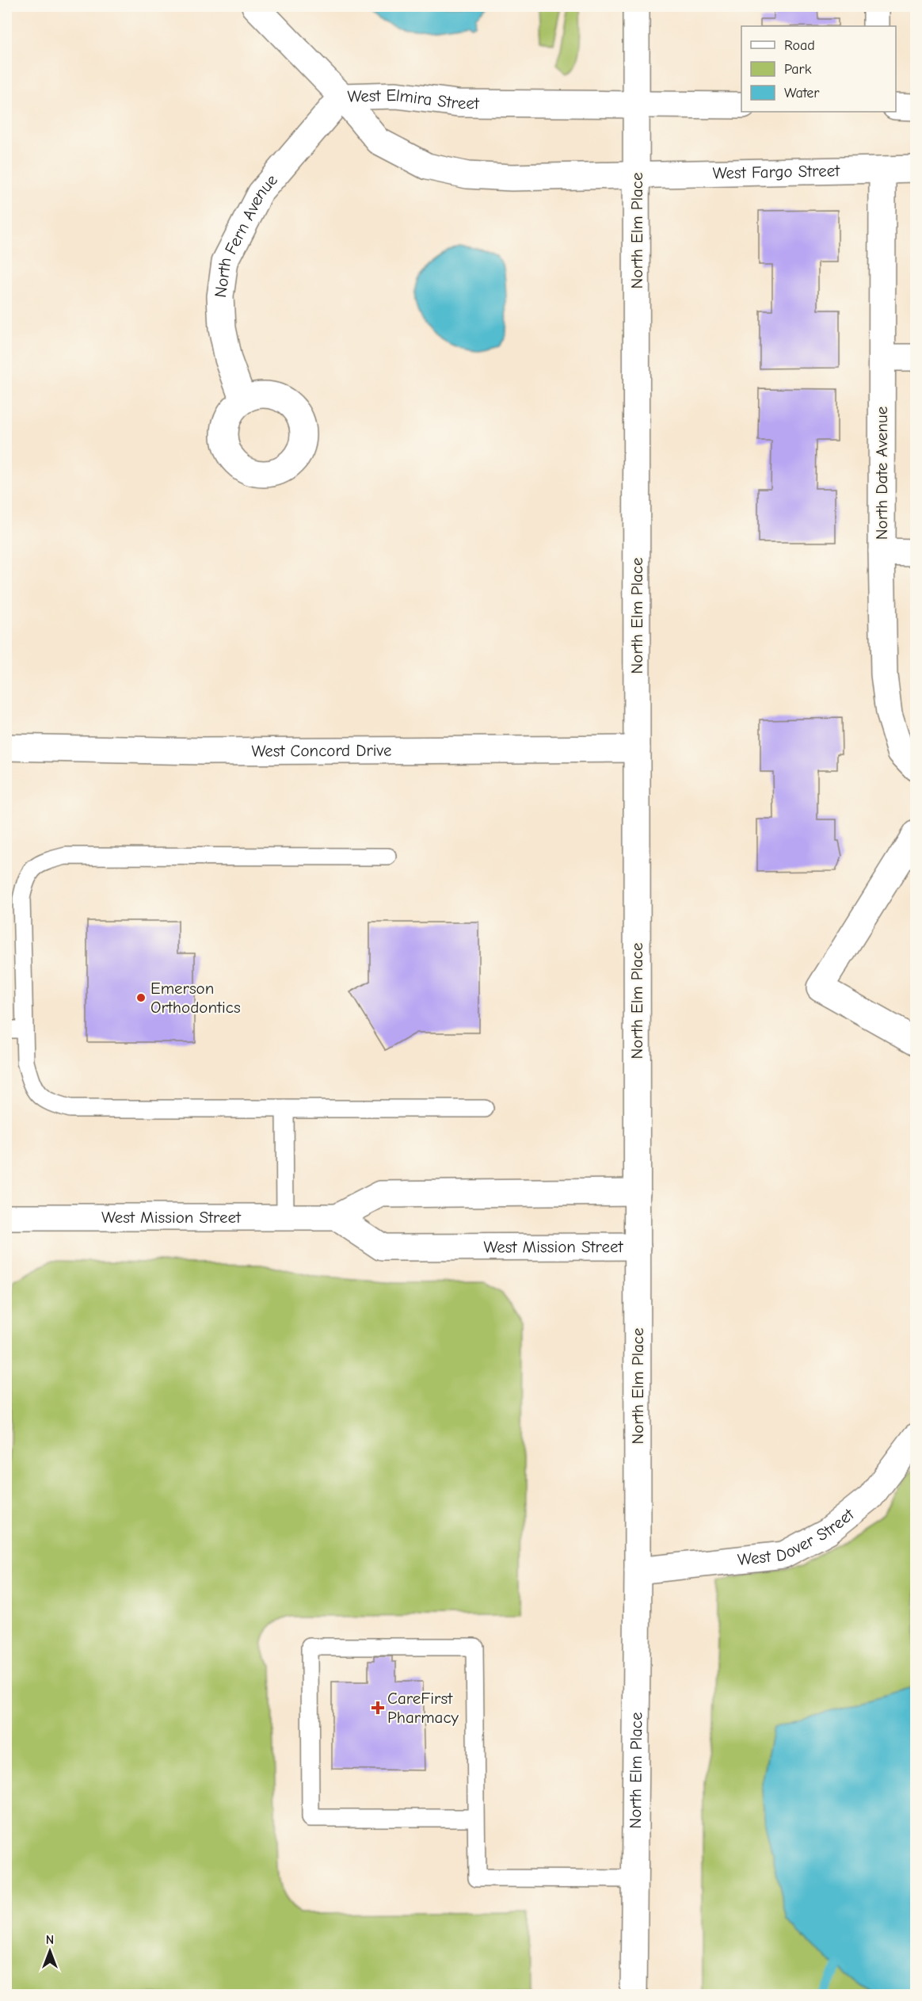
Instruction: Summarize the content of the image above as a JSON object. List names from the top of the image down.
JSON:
{
  "streets": {
    "street": [
      "West Elmira Street",
      "West Fargo Street",
      "North Elm Place",
      "North Fern Avenue",
      "North Date Avenue",
      "West Concord Drive",
      "West Mission Street",
      "West Dover Street"
    ]
  },
  "crossings": [
    ["West Elmira Street", "West Fargo Street"],
    ["West Elmira Street", "North Elm Place"],
    ["West Elmira Street", "North Fern Avenue"],
    ["West Fargo Street", "North Elm Place"],
    ["West Fargo Street", "North Date Avenue"],
    ["North Elm Place", "West Concord Drive"],
    ["North Elm Place", "West Mission Street"],
    ["North Elm Place", "West Dover Street"]
  ],
  "places": {
    "other": ["Emerson Orthodontics"],
    "health": ["CareFirst Pharmacy"]
  },
  "legend": ["Road", "Park", "Water"],
  "north": "top"
}
